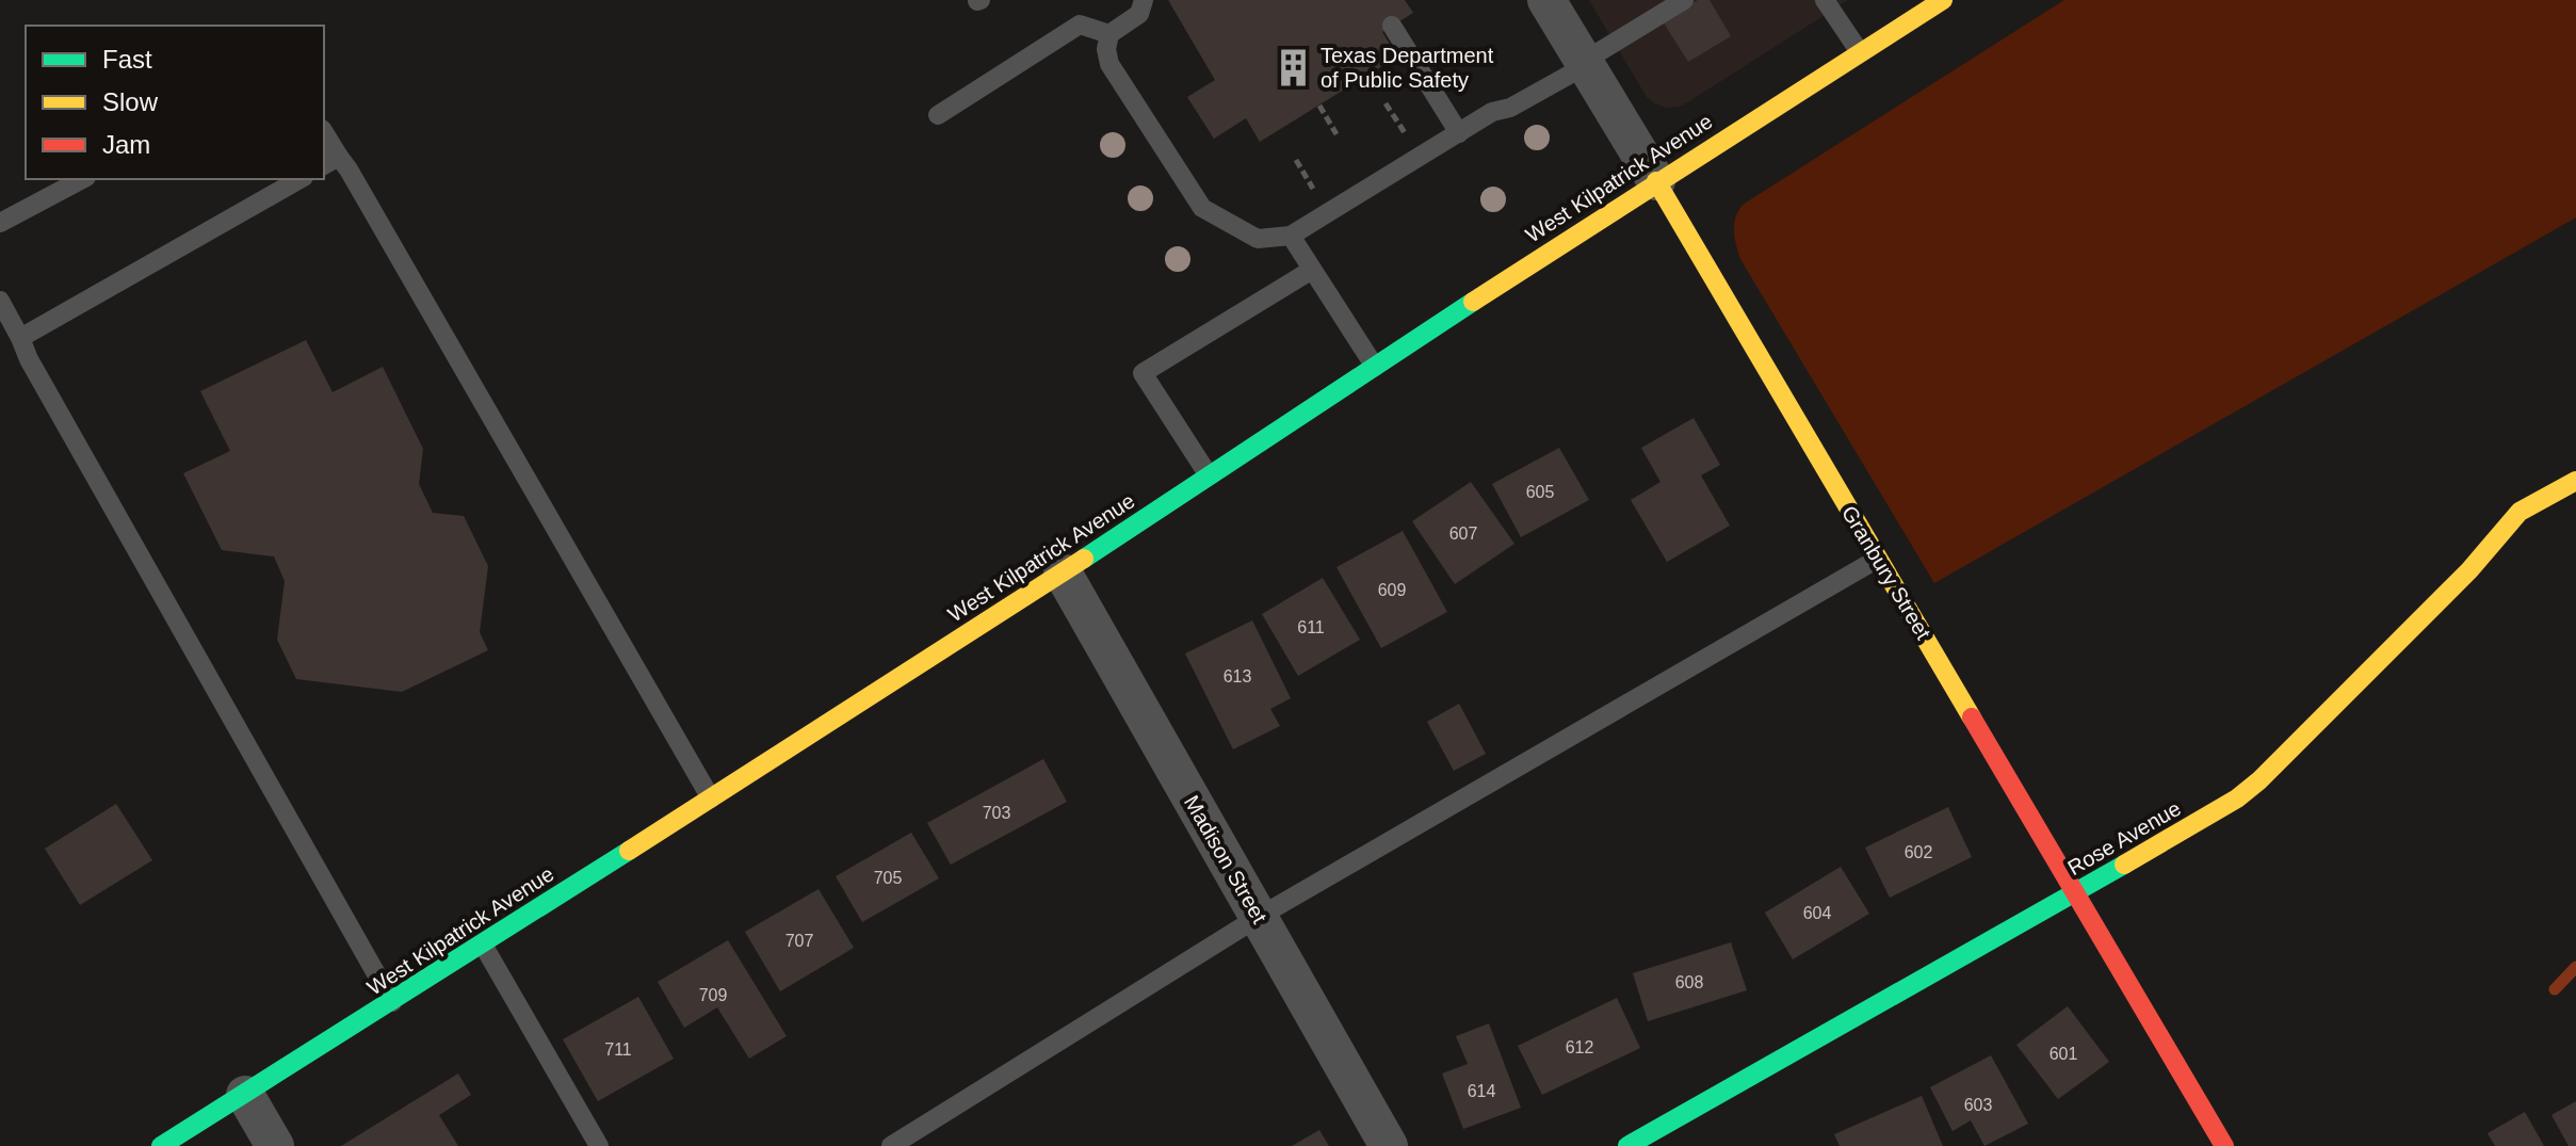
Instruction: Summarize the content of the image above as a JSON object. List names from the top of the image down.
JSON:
{
  "streets": {
    "street": [
      "West Kilpatrick Avenue",
      "Granbury Street",
      "Rose Avenue",
      "Madison Street"
    ]
  },
  "crossings": [
    ["West Kilpatrick Avenue", "Granbury Street"],
    ["West Kilpatrick Avenue", "Madison Street"],
    ["Granbury Street", "Rose Avenue"]
  ],
  "places": {
    "building": ["Texas Department of Public Safety"]
  },
  "house_numbers": [
    "605",
    "607",
    "609",
    "611",
    "613",
    "703",
    "602",
    "705",
    "604",
    "707",
    "608",
    "709",
    "612",
    "711",
    "601",
    "614",
    "603"
  ],
  "legend": ["Fast", "Slow", "Jam"]
}
